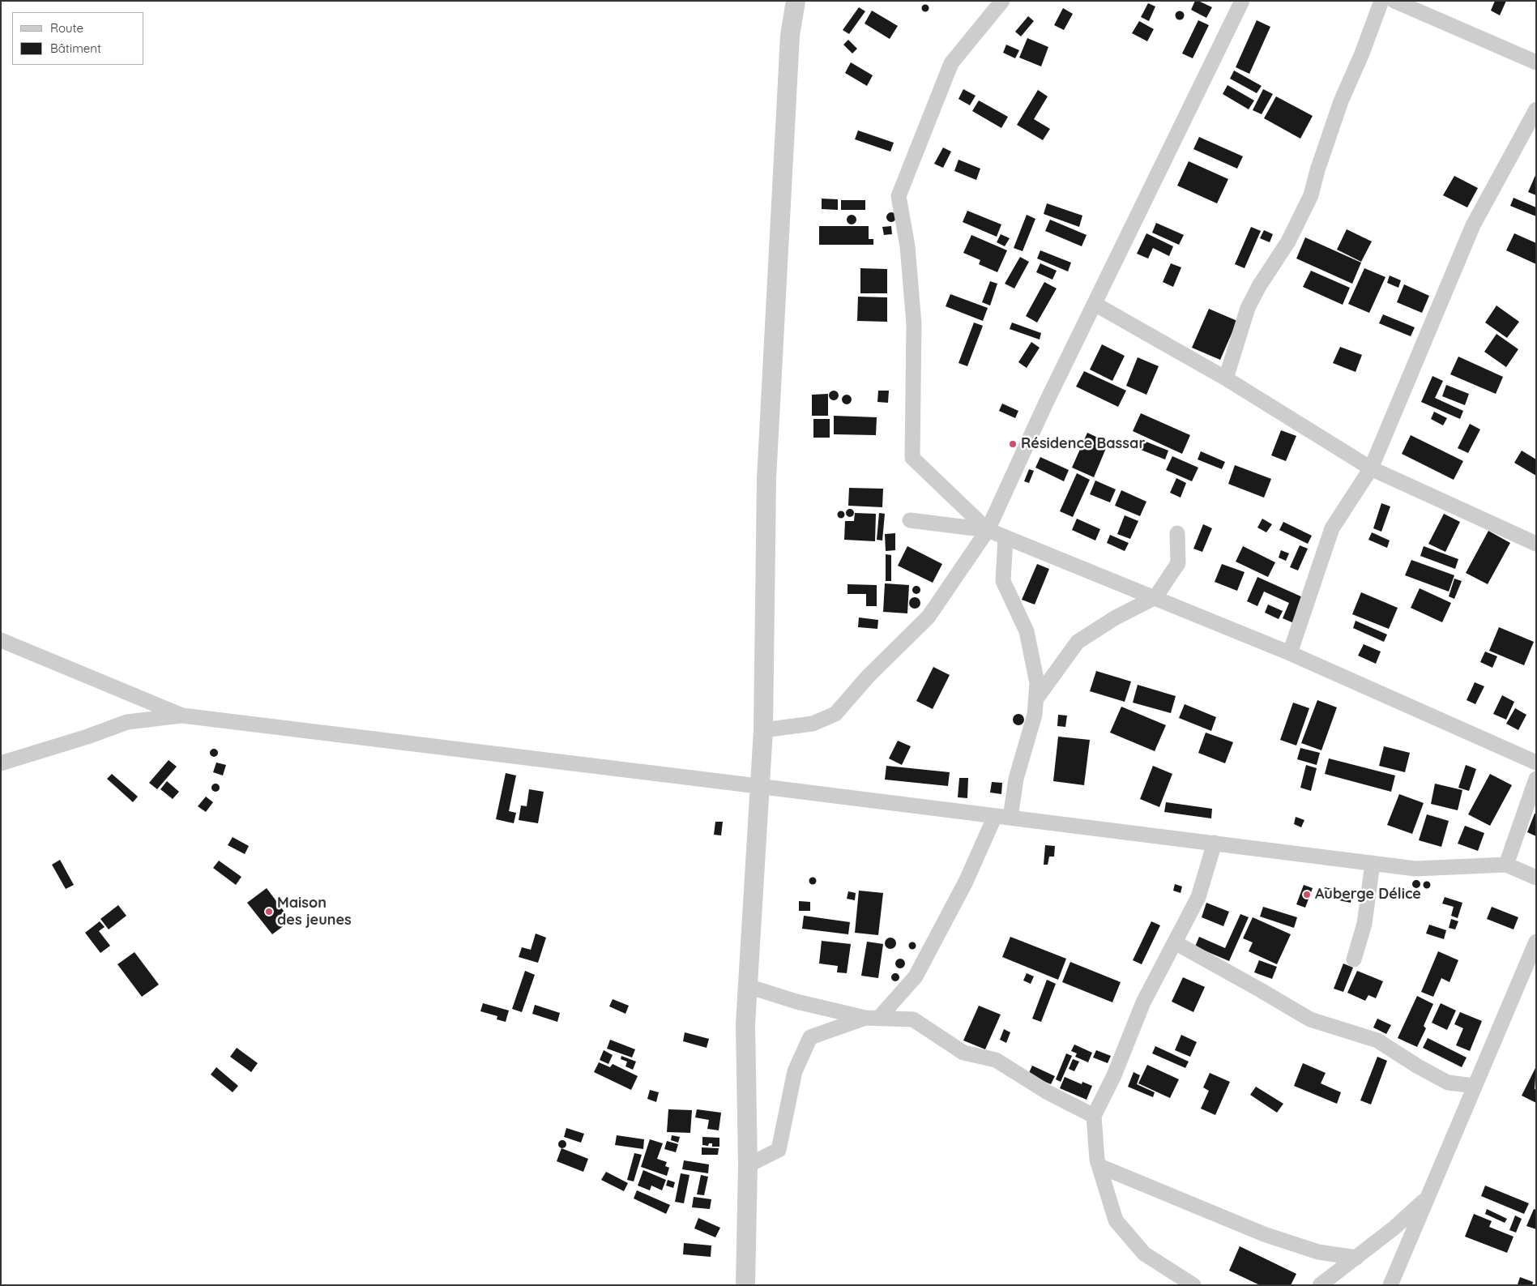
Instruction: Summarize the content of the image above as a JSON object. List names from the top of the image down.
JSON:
{
  "places": ["Résidence Bassar", "Auberge Délice", "Maison des jeunes"],
  "legend": ["Route", "Bâtiment"]
}
